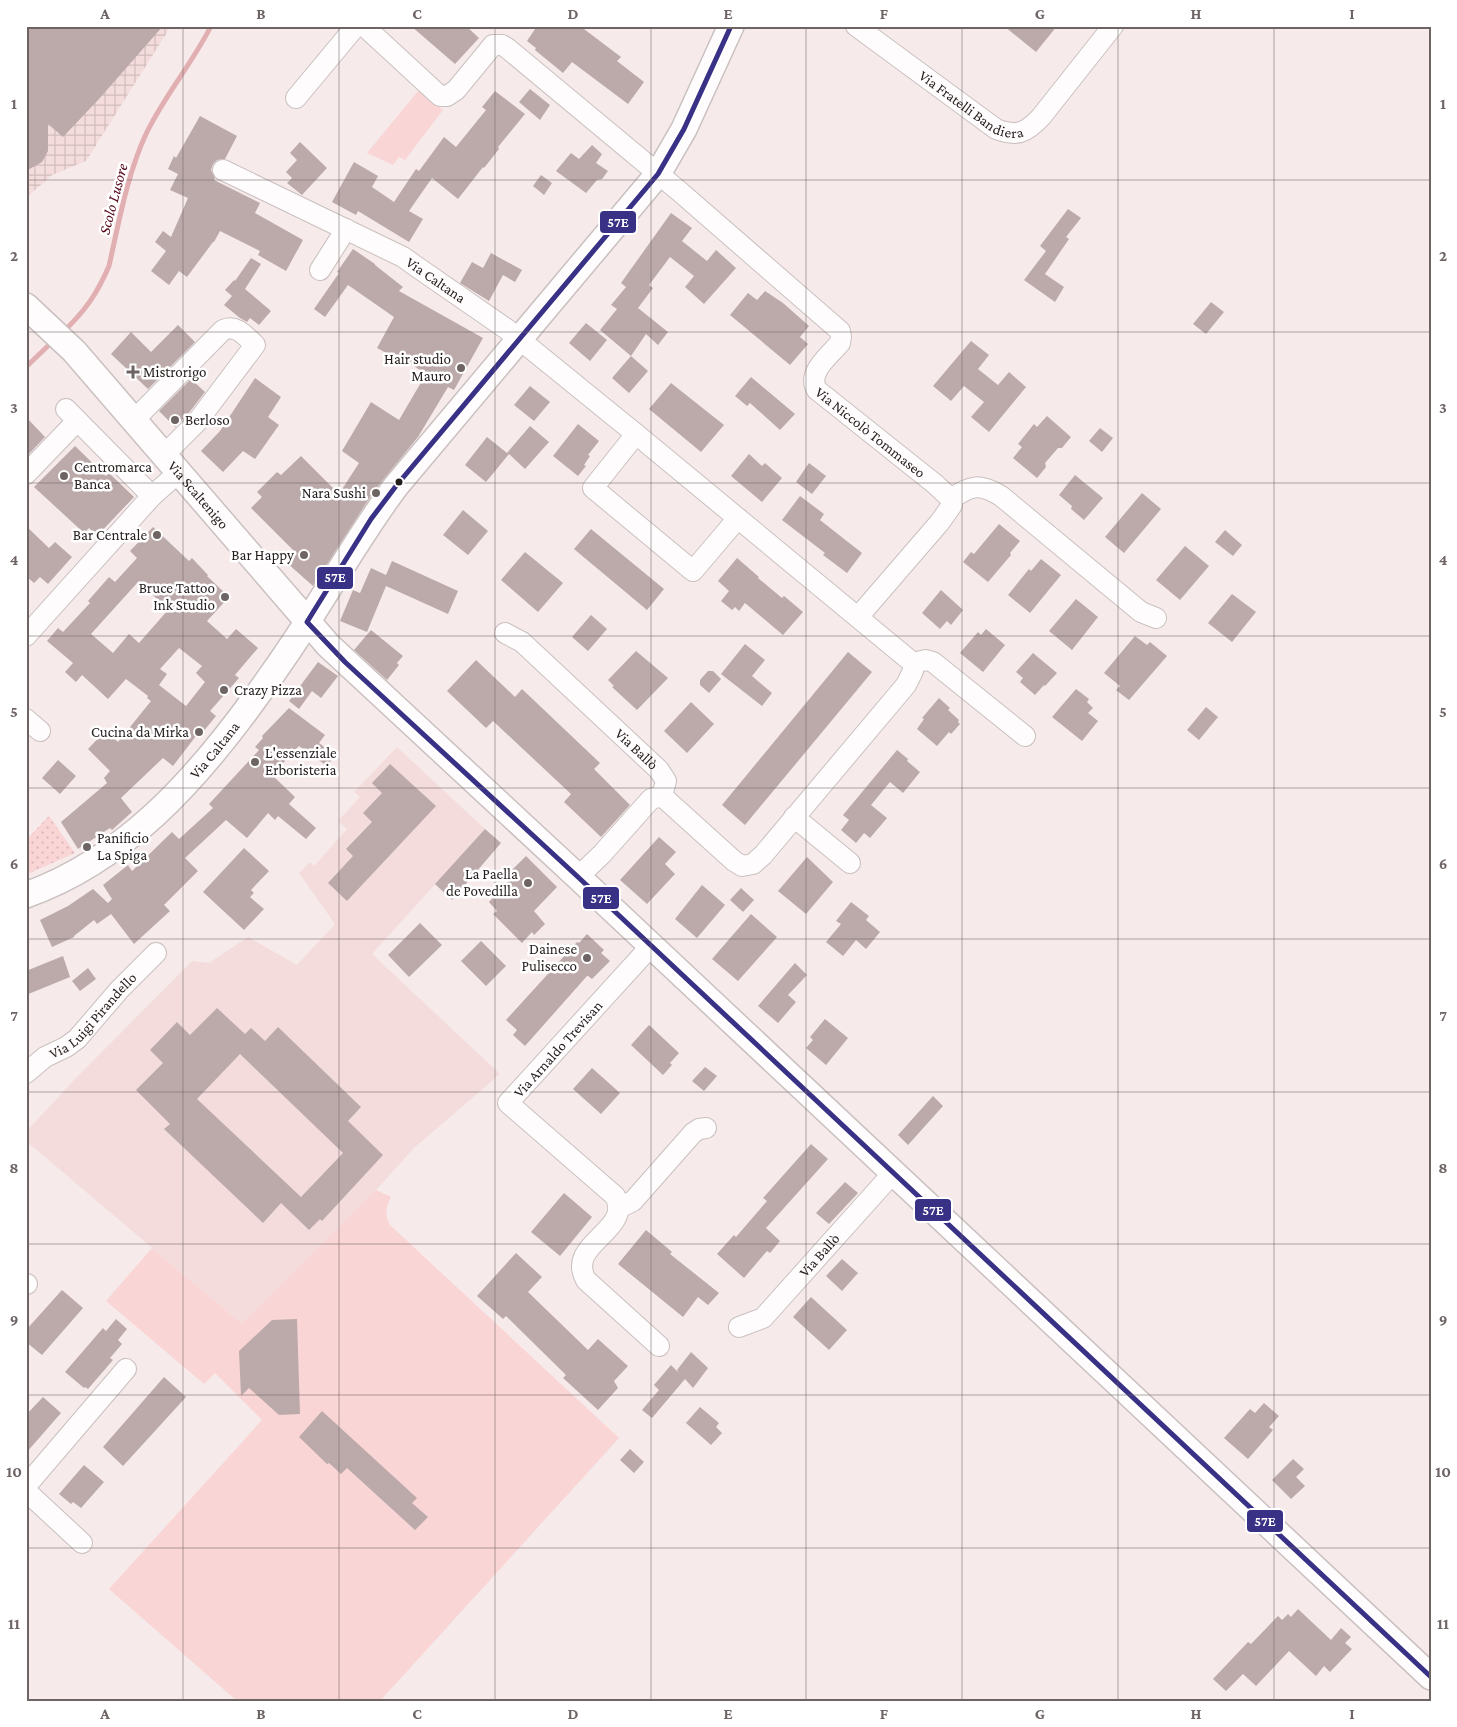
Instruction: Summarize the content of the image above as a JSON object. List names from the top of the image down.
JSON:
{
  "streets": {
    "main road": ["Via Caltana", "Via Scaltenigo"],
    "street": [
      "Via Fratelli Bandiera",
      "Via Niccolò Tommaseo",
      "Via Ballò",
      "Via Luigi Pirandello",
      "Via Arnaldo Trevisan"
    ]
  },
  "crossings": [
    ["Via Caltana", "Via Niccolò Tommaseo"],
    ["Via Caltana", "Via Scaltenigo"]
  ],
  "water": ["Scolo Lusore"],
  "places": {
    "other": [
      "Hair studio Mauro",
      "Berloso",
      "Centromarca Banca",
      "Nara Sushi",
      "Bar Centrale",
      "Bar Happy",
      "Bruce Tattoo Ink Studio",
      "Crazy Pizza",
      "Cucina da Mirka",
      "L'essenziale Erboristeria",
      "Panificio La Spiga",
      "La Paella de Povedilla",
      "Dainese Pulisecco"
    ],
    "health": ["Mistrorigo"]
  },
  "lines": ["transit line 57E"],
  "grid": {
    "columns": [
      "A",
      "B",
      "C",
      "D",
      "E",
      "F",
      "G",
      "H",
      "I"
    ],
    "rows": [
      "1",
      "2",
      "3",
      "4",
      "5",
      "6",
      "7",
      "8",
      "9",
      "10",
      "11"
    ]
  }
}
